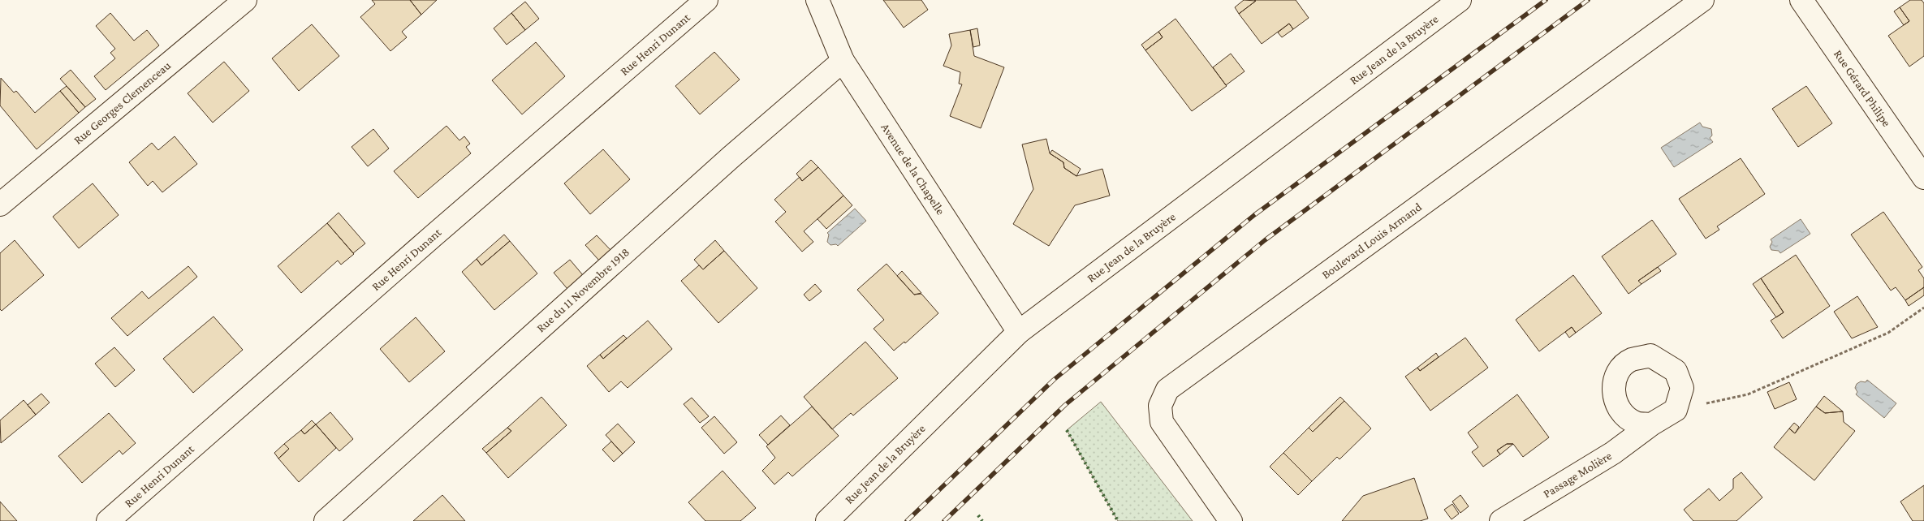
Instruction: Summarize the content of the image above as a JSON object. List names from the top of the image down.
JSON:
{
  "streets": {
    "street": [
      "Rue Henri Dunant",
      "Rue Jean de la Bruyère",
      "Rue Gérard Philipe",
      "Rue Georges Clemenceau",
      "Avenue de la Chapelle",
      "Boulevard Louis Armand",
      "Rue du 11 Novembre 1918",
      "Passage Molière"
    ]
  },
  "crossings": [
    ["Rue Jean de la Bruyère", "Avenue de la Chapelle"],
    ["Avenue de la Chapelle", "Rue du 11 Novembre 1918"]
  ]
}
